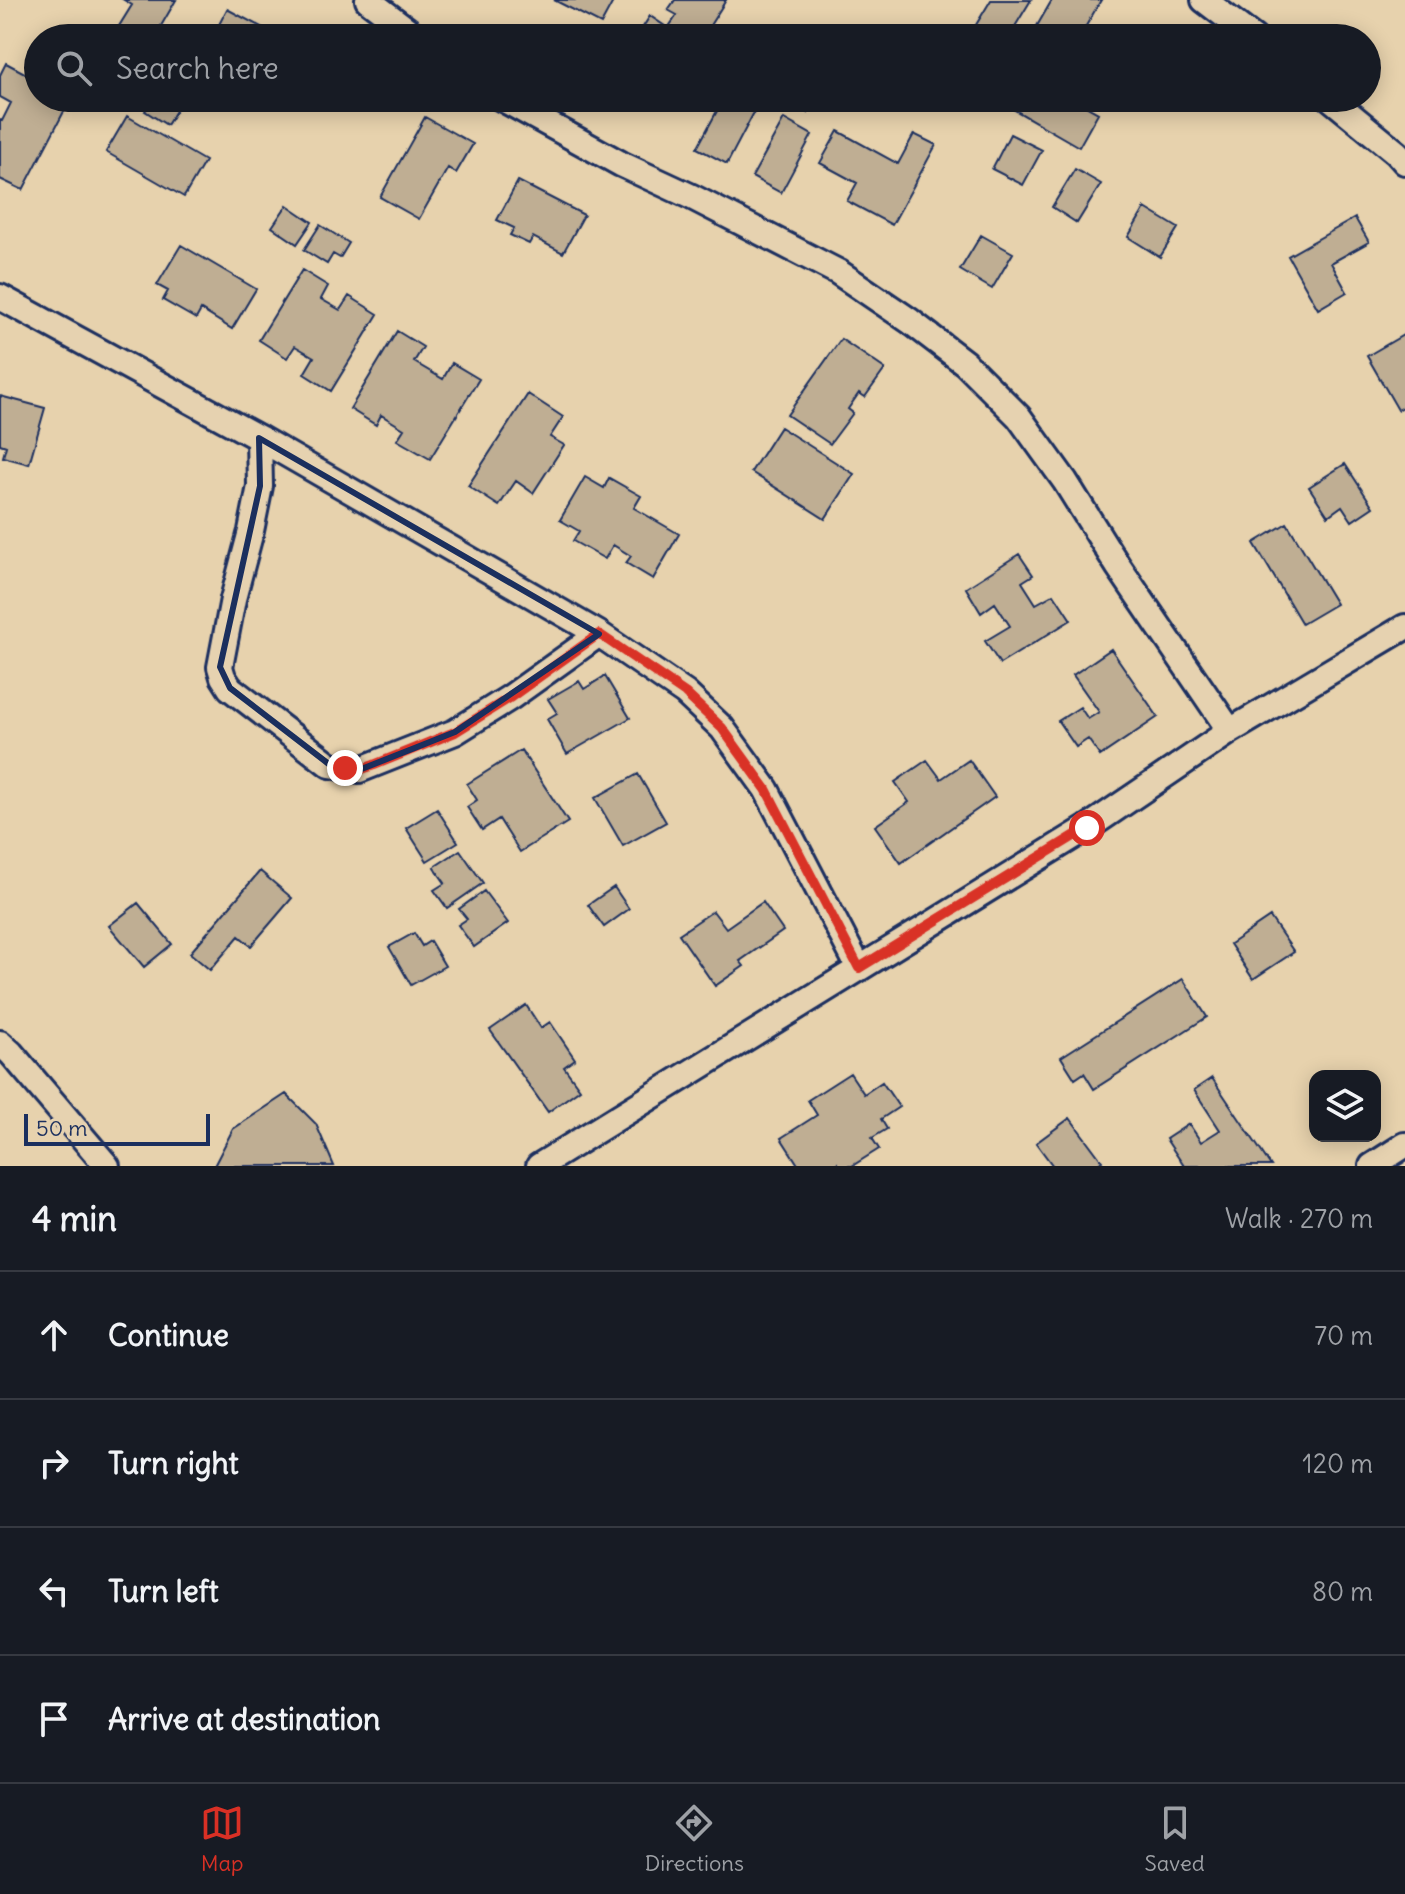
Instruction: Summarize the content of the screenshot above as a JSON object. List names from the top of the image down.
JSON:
{
  "scale_bar": "50 m",
  "page": {
    "search": "Search here",
    "scale": "50 m",
    "heading": ["4 min", "Walk · 270 m"],
    "list": [
      ["Continue", "70 m"],
      ["Turn right", "120 m"],
      ["Turn left", "80 m"],
      "Arrive at destination"
    ],
    "nav": ["Map", "Directions", "Saved"]
  }
}
